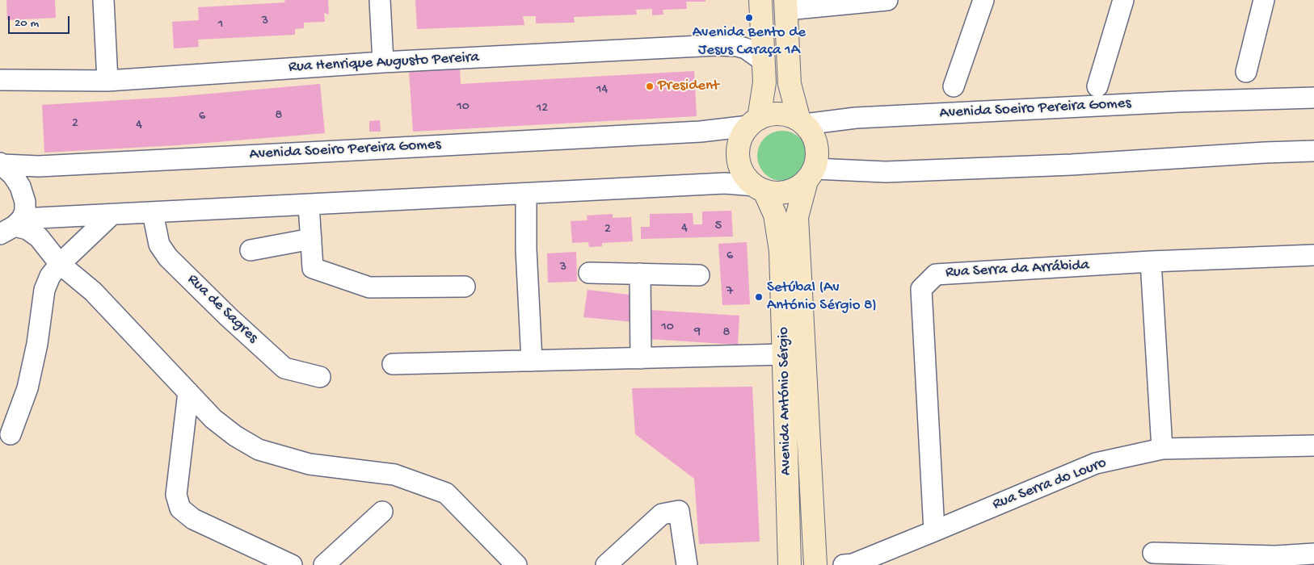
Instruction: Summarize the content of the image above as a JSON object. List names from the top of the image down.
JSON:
{
  "streets": {
    "main road": ["Avenida Soeiro Pereira Gomes", "Avenida António Sérgio"],
    "street": [
      "Rua Henrique Augusto Pereira",
      "Rua Serra da Arrábida",
      "Rua de Sagres",
      "Rua Serra do Louro"
    ]
  },
  "crossings": [
    ["Avenida Soeiro Pereira Gomes", "Avenida António Sérgio"],
    ["Rua Serra da Arrábida", "Rua Serra do Louro"]
  ],
  "places": ["Avenida Bento de Jesus Caraça 1A", "President", "Setúbal (Av António Sérgio 8)"],
  "house_numbers": [
    "3",
    "1",
    "14",
    "10",
    "12",
    "8",
    "6",
    "2",
    "4",
    "5",
    "4",
    "2",
    "6",
    "3",
    "7",
    "10",
    "9",
    "8"
  ],
  "scale_bar": "20 m"
}
